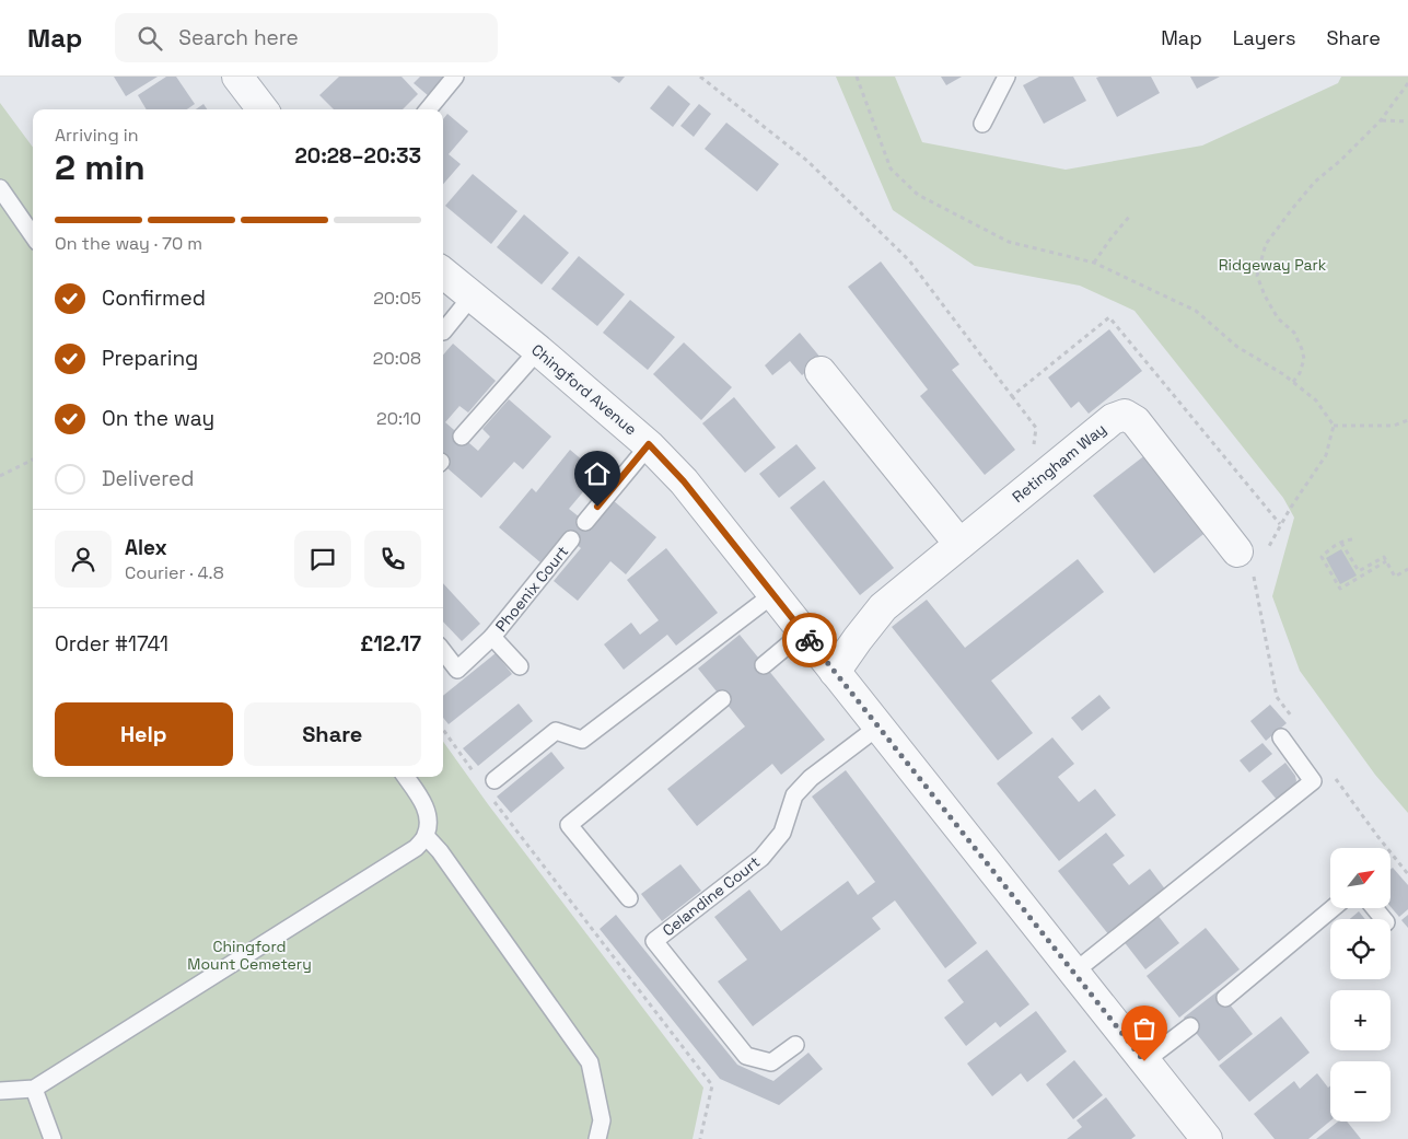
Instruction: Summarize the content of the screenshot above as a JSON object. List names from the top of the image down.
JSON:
{
  "streets": {
    "street": ["Chingford Avenue", "Retingham Way"],
    "lane": ["Phoenix Court", "Celandine Court"]
  },
  "crossings": [
    ["Chingford Avenue", "Retingham Way"],
    ["Chingford Avenue", "Celandine Court"]
  ],
  "parks": ["Ridgeway Park", "Chingford Mount Cemetery"],
  "north": "top right",
  "page": {
    "header": "Map",
    "search": "Search here",
    "nav": ["Map", "Layers", "Share"],
    "heading": ["2 min", "Arriving in", "20:28–20:33"],
    "panel": [
      "Alex",
      "Courier · 4.8",
      "Order #1741",
      "£12.17"
    ],
    "bar": "On the way · 70 m",
    "list": [
      ["Confirmed", "20:05"],
      ["Preparing", "20:08"],
      ["On the way", "20:10"],
      "Delivered"
    ],
    "buttons": ["Help", "Share"],
    "map_buttons": ["+", "−"]
  }
}
